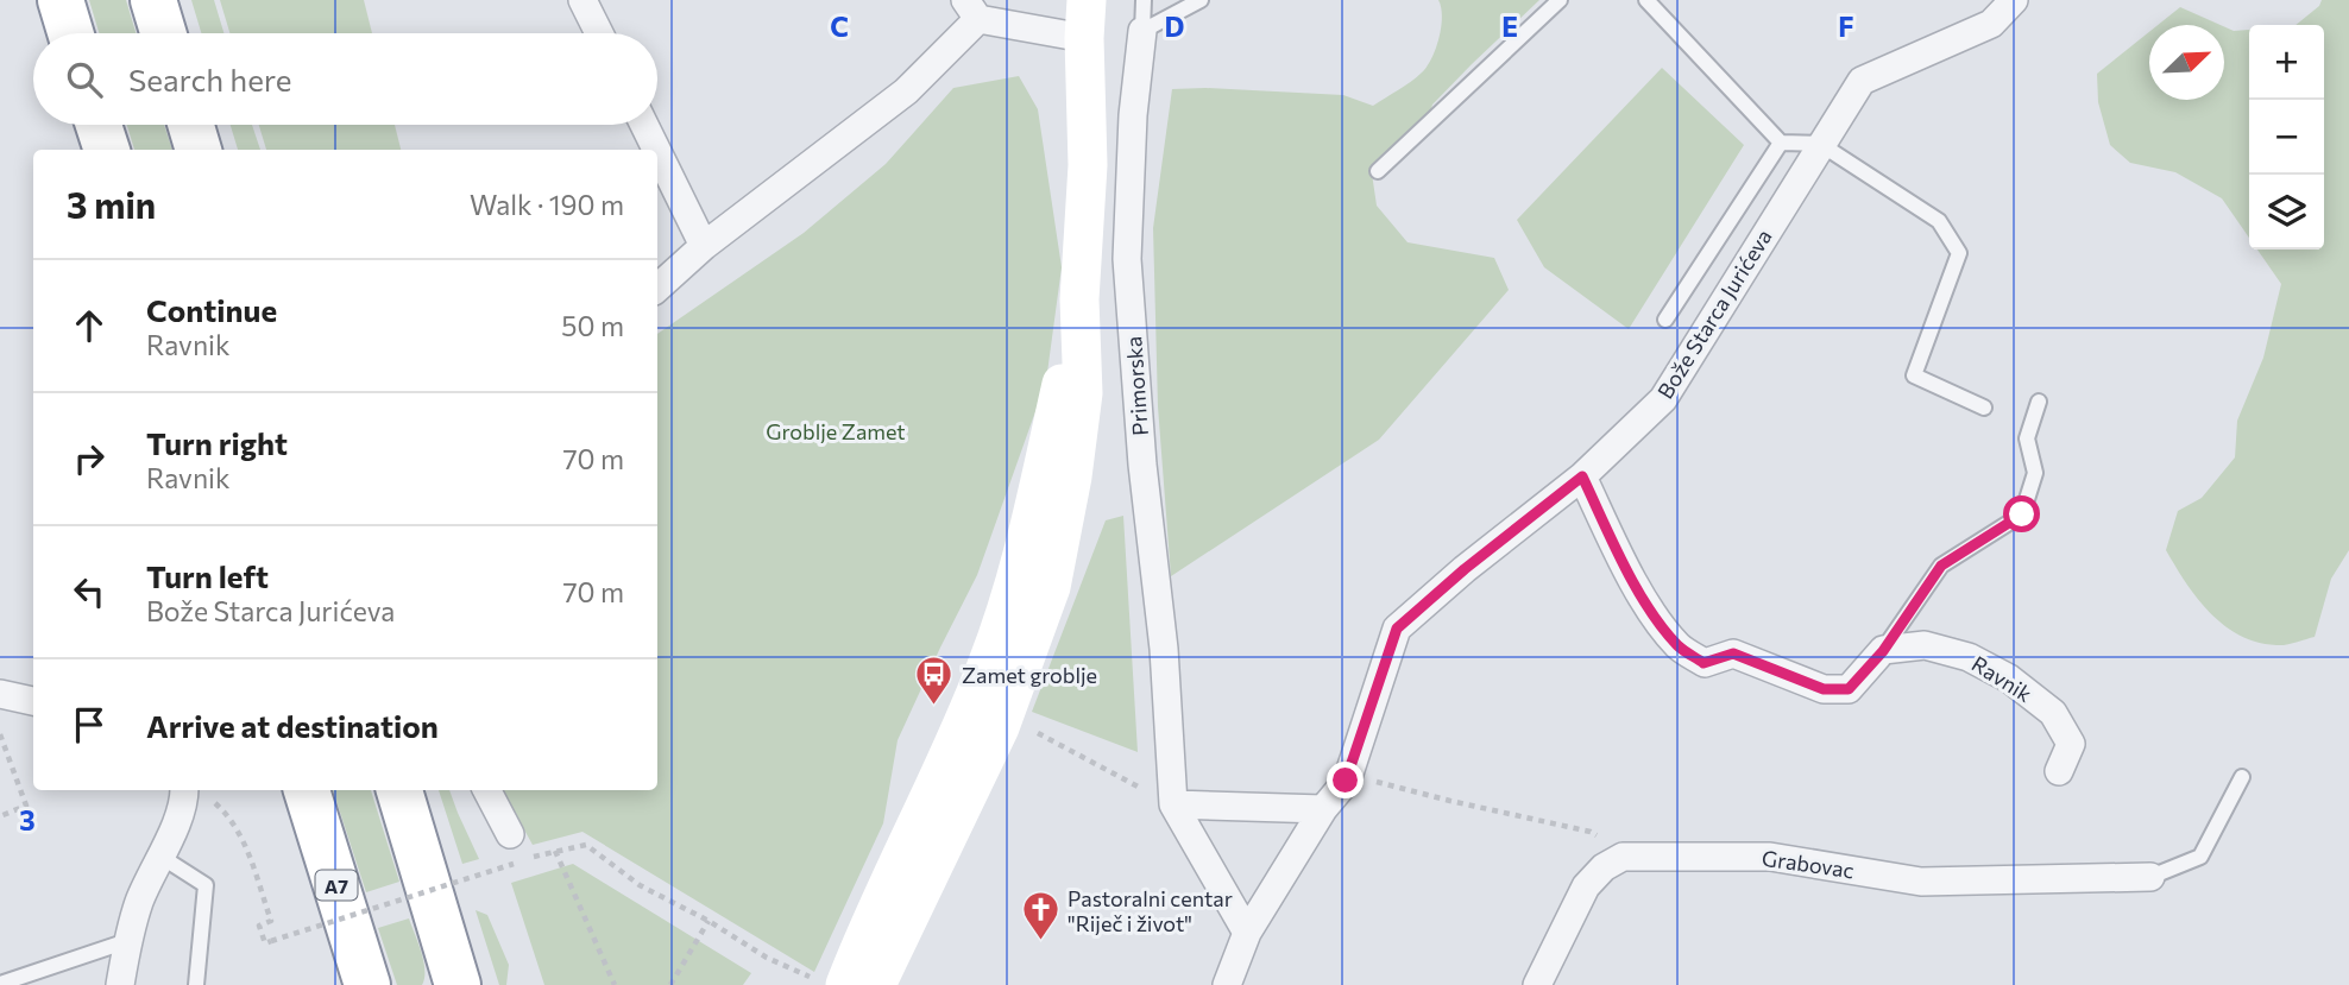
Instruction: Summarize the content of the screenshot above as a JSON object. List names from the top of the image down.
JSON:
{
  "streets": {
    "highway": ["A7"],
    "street": [
      "Bože Starca Jurićeva",
      "Primorska",
      "Ravnik",
      "Grabovac"
    ]
  },
  "crossings": [
    ["Bože Starca Jurićeva", "Primorska"]
  ],
  "parks": ["Groblje Zamet"],
  "places": {
    "bus stop": ["Zamet groblje"],
    "church": ["Pastoralni centar \"Riječ i život\""]
  },
  "north": "top right",
  "page": {
    "map_buttons": ["+", "−"],
    "search": "Search here",
    "heading": ["3 min", "Walk · 190 m"],
    "list": [
      ["Continue", "Ravnik", "50 m"],
      ["Turn right", "Ravnik", "70 m"],
      ["Turn left", "Bože Starca Jurićeva", "70 m"],
      "Arrive at destination"
    ]
  },
  "grid": {
    "columns": [
      "C",
      "D",
      "E",
      "F"
    ],
    "rows": ["3"]
  }
}
